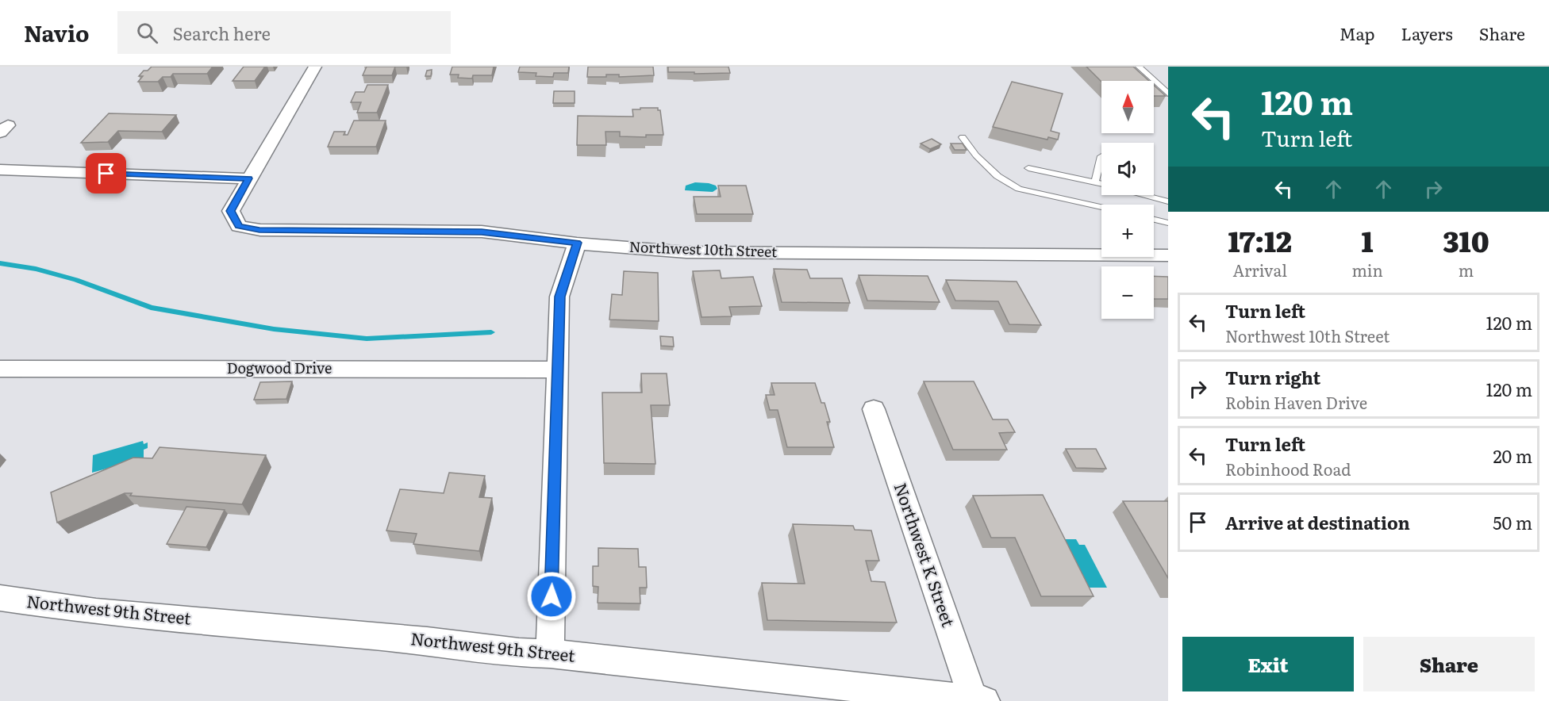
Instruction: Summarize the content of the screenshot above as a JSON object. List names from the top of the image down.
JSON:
{
  "streets": {
    "street": [
      "Northwest 10th Street",
      "Dogwood Drive",
      "Northwest K Street",
      "Northwest 9th Street"
    ]
  },
  "crossings": [
    ["Northwest K Street", "Northwest 9th Street"]
  ],
  "north": "top",
  "page": {
    "header": "Navio",
    "search": "Search here",
    "nav": ["Map", "Layers", "Share"],
    "turn": ["120 m", "Turn left"],
    "map_buttons": ["+", "−"],
    "eta": [
      "17:12",
      "Arrival",
      "1",
      "min",
      "310",
      "m"
    ],
    "list": [
      {
        "name": "Turn left",
        "note": "Northwest 10th Street",
        "value": "120 m"
      },
      {
        "name": "Turn right",
        "note": "Robin Haven Drive",
        "value": "120 m"
      },
      {
        "name": "Turn left",
        "note": "Robinhood Road",
        "value": "20 m"
      },
      {
        "name": "Arrive at destination",
        "value": "50 m"
      }
    ],
    "buttons": ["Exit", "Share"]
  }
}
